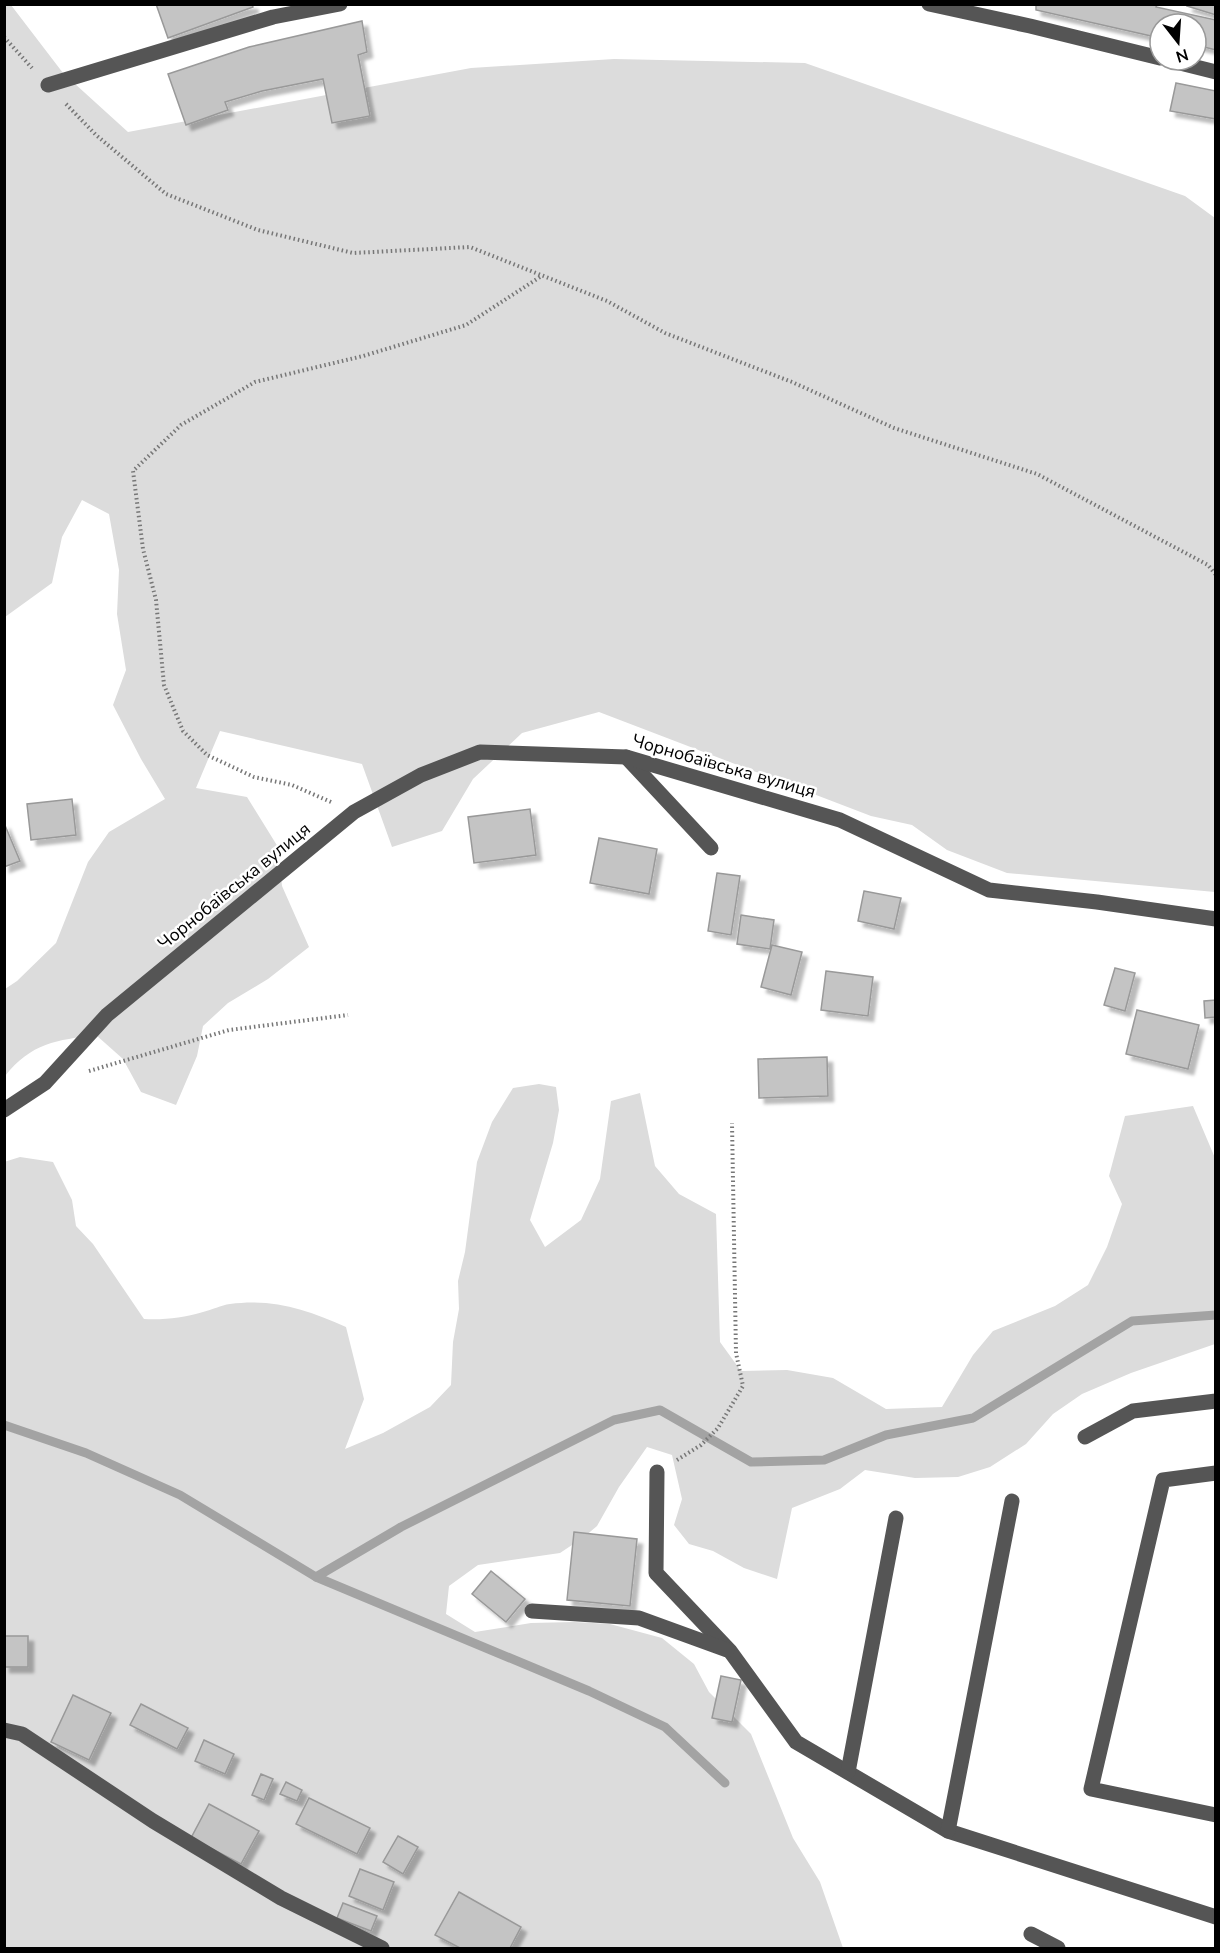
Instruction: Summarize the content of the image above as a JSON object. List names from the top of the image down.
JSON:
{
  "streets": {
    "street": ["Чорнобаївська вулиця"]
  },
  "north": "bottom"
}
